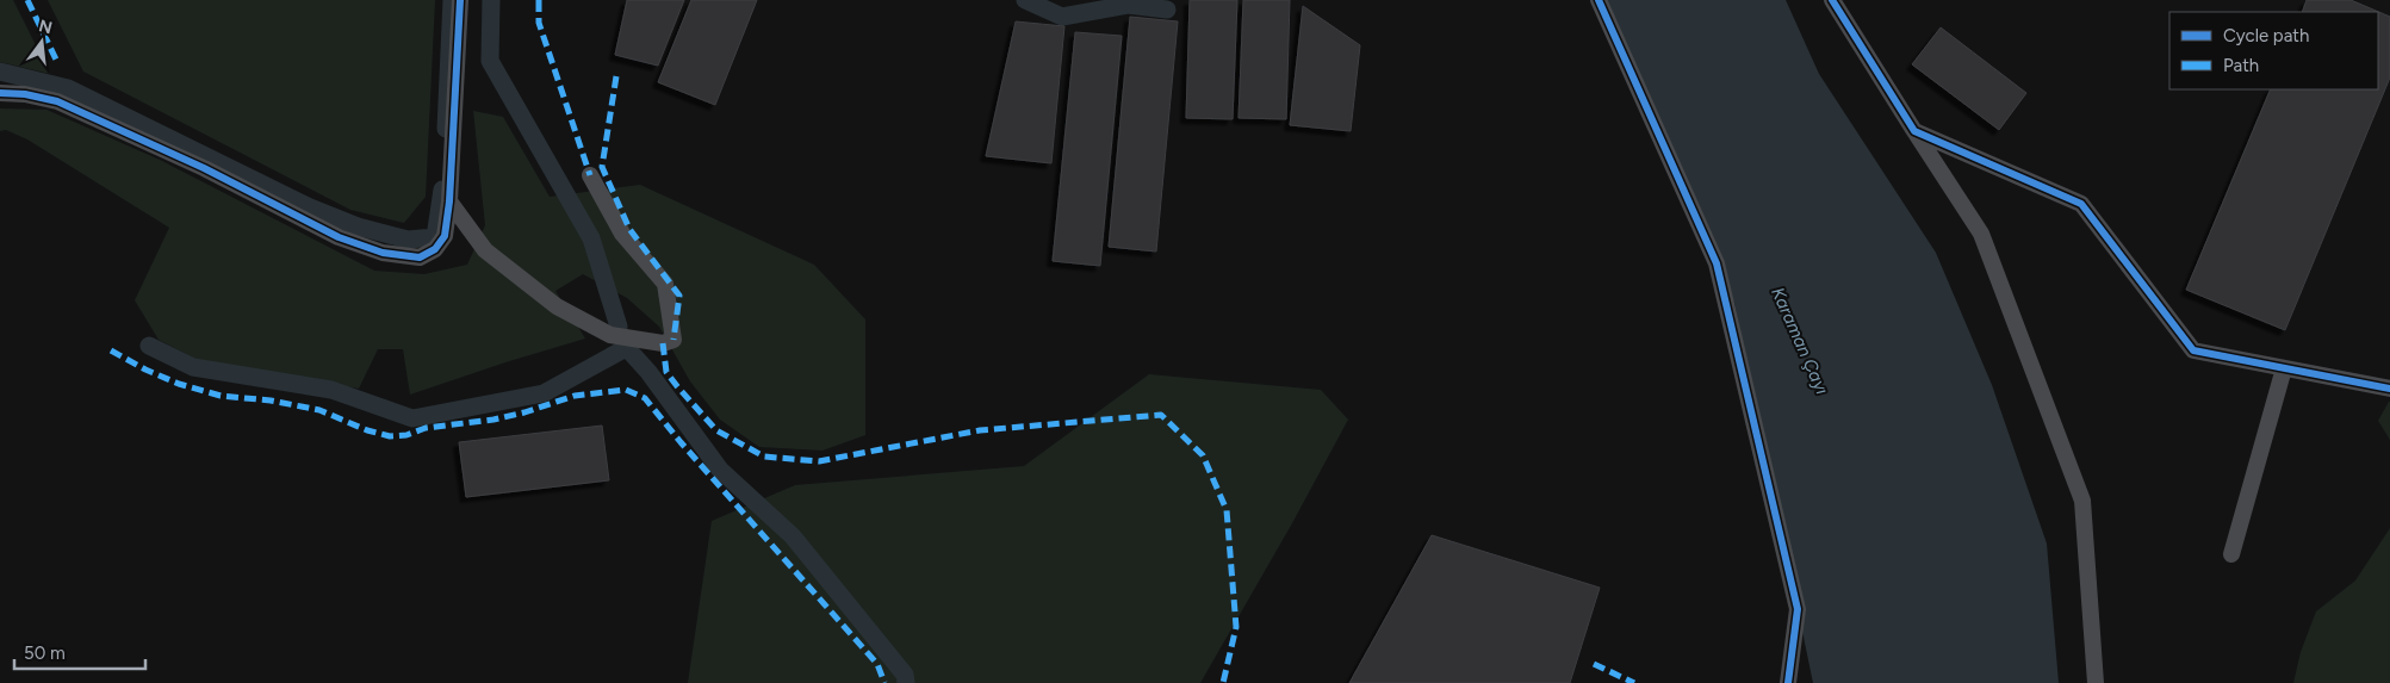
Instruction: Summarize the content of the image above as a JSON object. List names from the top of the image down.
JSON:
{
  "water": ["Karaman Çayı"],
  "legend": ["Cycle path", "Path"],
  "scale_bar": "50 m",
  "north": "top"
}
